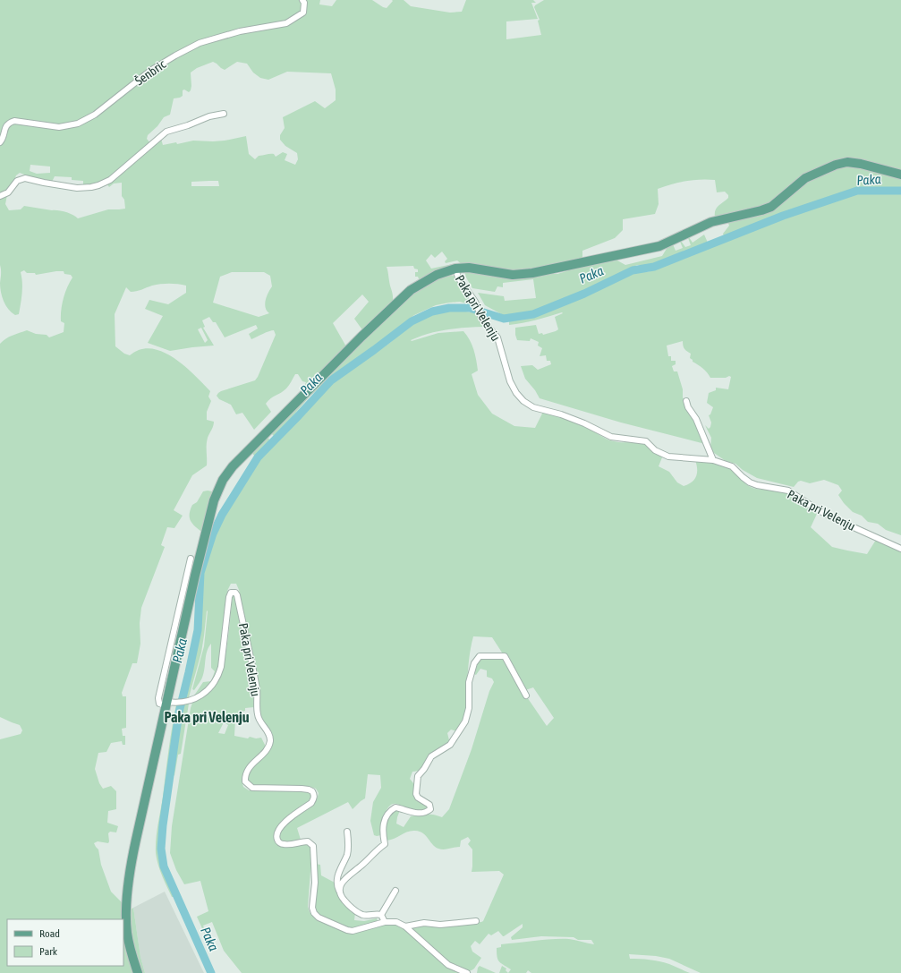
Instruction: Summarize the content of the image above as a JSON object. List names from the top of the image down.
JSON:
{
  "streets": {
    "street": ["Šenbric", "Paka pri Velenju"]
  },
  "districts": ["Paka pri Velenju"],
  "water": ["Paka"],
  "legend": ["Road", "Park"]
}
